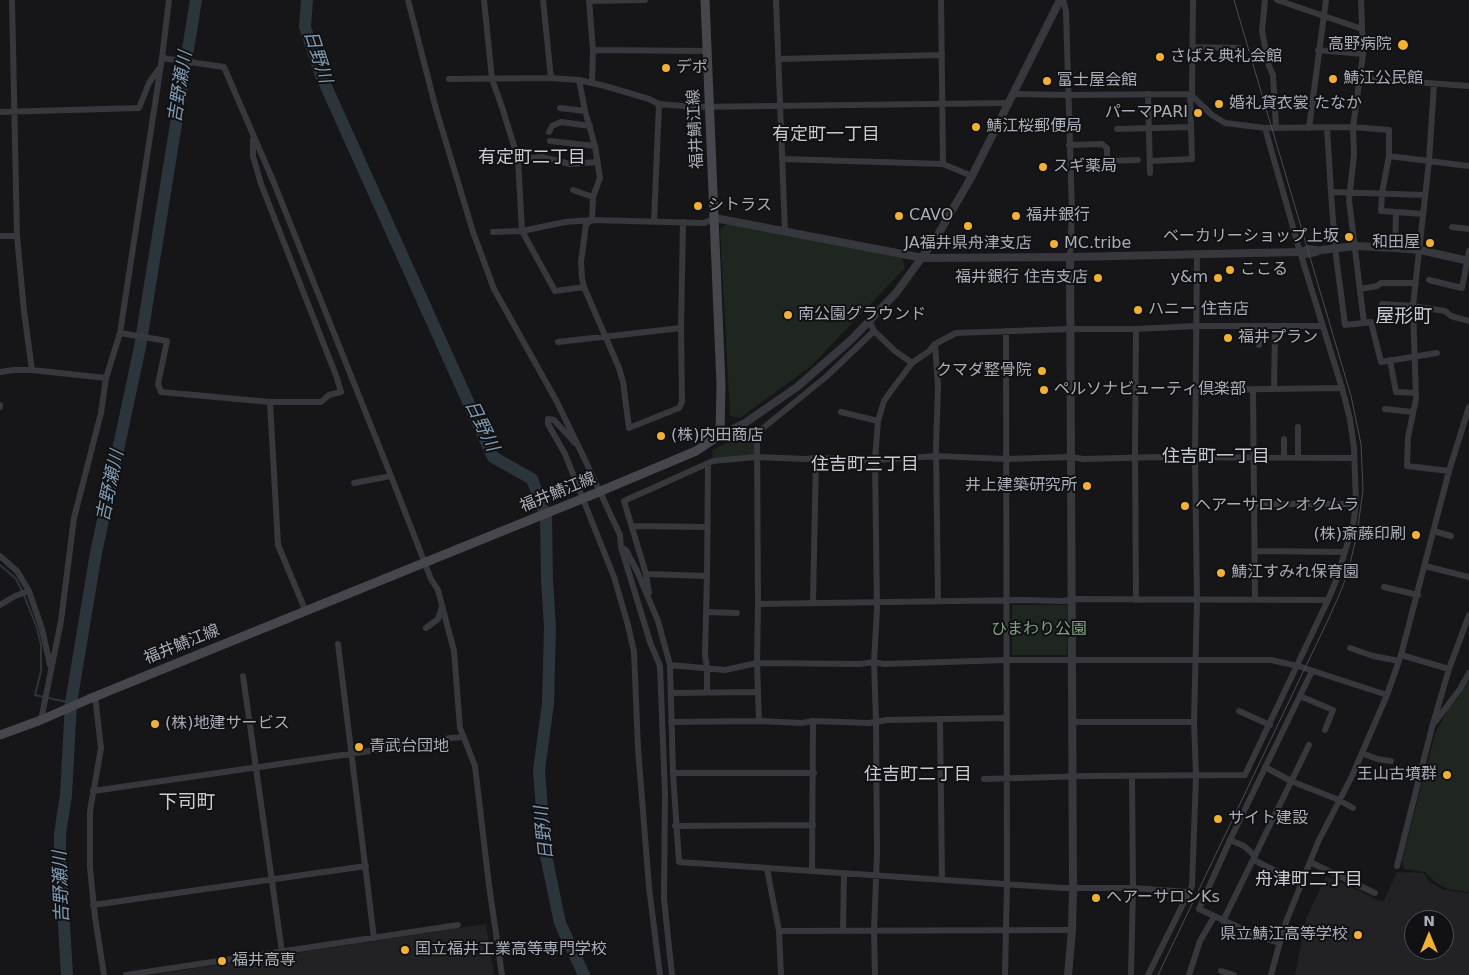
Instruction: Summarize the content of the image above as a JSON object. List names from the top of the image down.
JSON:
{
  "streets": {
    "main road": ["福井鯖江線"]
  },
  "districts": [
    "有定町一丁目",
    "有定町二丁目",
    "屋形町",
    "住吉町一丁目",
    "住吉町三丁目",
    "住吉町二丁目",
    "下司町",
    "舟津町二丁目"
  ],
  "water": ["日野川", "吉野瀬川"],
  "parks": ["ひまわり公園"],
  "places": [
    "高野病院",
    "さばえ典礼会館",
    "デポ",
    "鯖江公民館",
    "富士屋会館",
    "婚礼貸衣裳 たなか",
    "パーマPARI",
    "鯖江桜郵便局",
    "スギ薬局",
    "シトラス",
    "CAVO",
    "福井銀行",
    "JA福井県舟津支店",
    "ベーカリーショップ上坂",
    "和田屋",
    "MC.tribe",
    "ここる",
    "福井銀行 住吉支店",
    "y&m",
    "ハニー 住吉店",
    "南公園グラウンド",
    "福井プラン",
    "クマダ整骨院",
    "ペルソナビューティ倶楽部",
    "(株)内田商店",
    "井上建築研究所",
    "ヘアーサロン オクムラ",
    "(株)斎藤印刷",
    "鯖江すみれ保育園",
    "(株)地建サービス",
    "青武台団地",
    "王山古墳群",
    "サイト建設",
    "ヘアーサロンKs",
    "県立鯖江高等学校",
    "国立福井工業高等専門学校",
    "福井高専"
  ],
  "north": "top"
}
